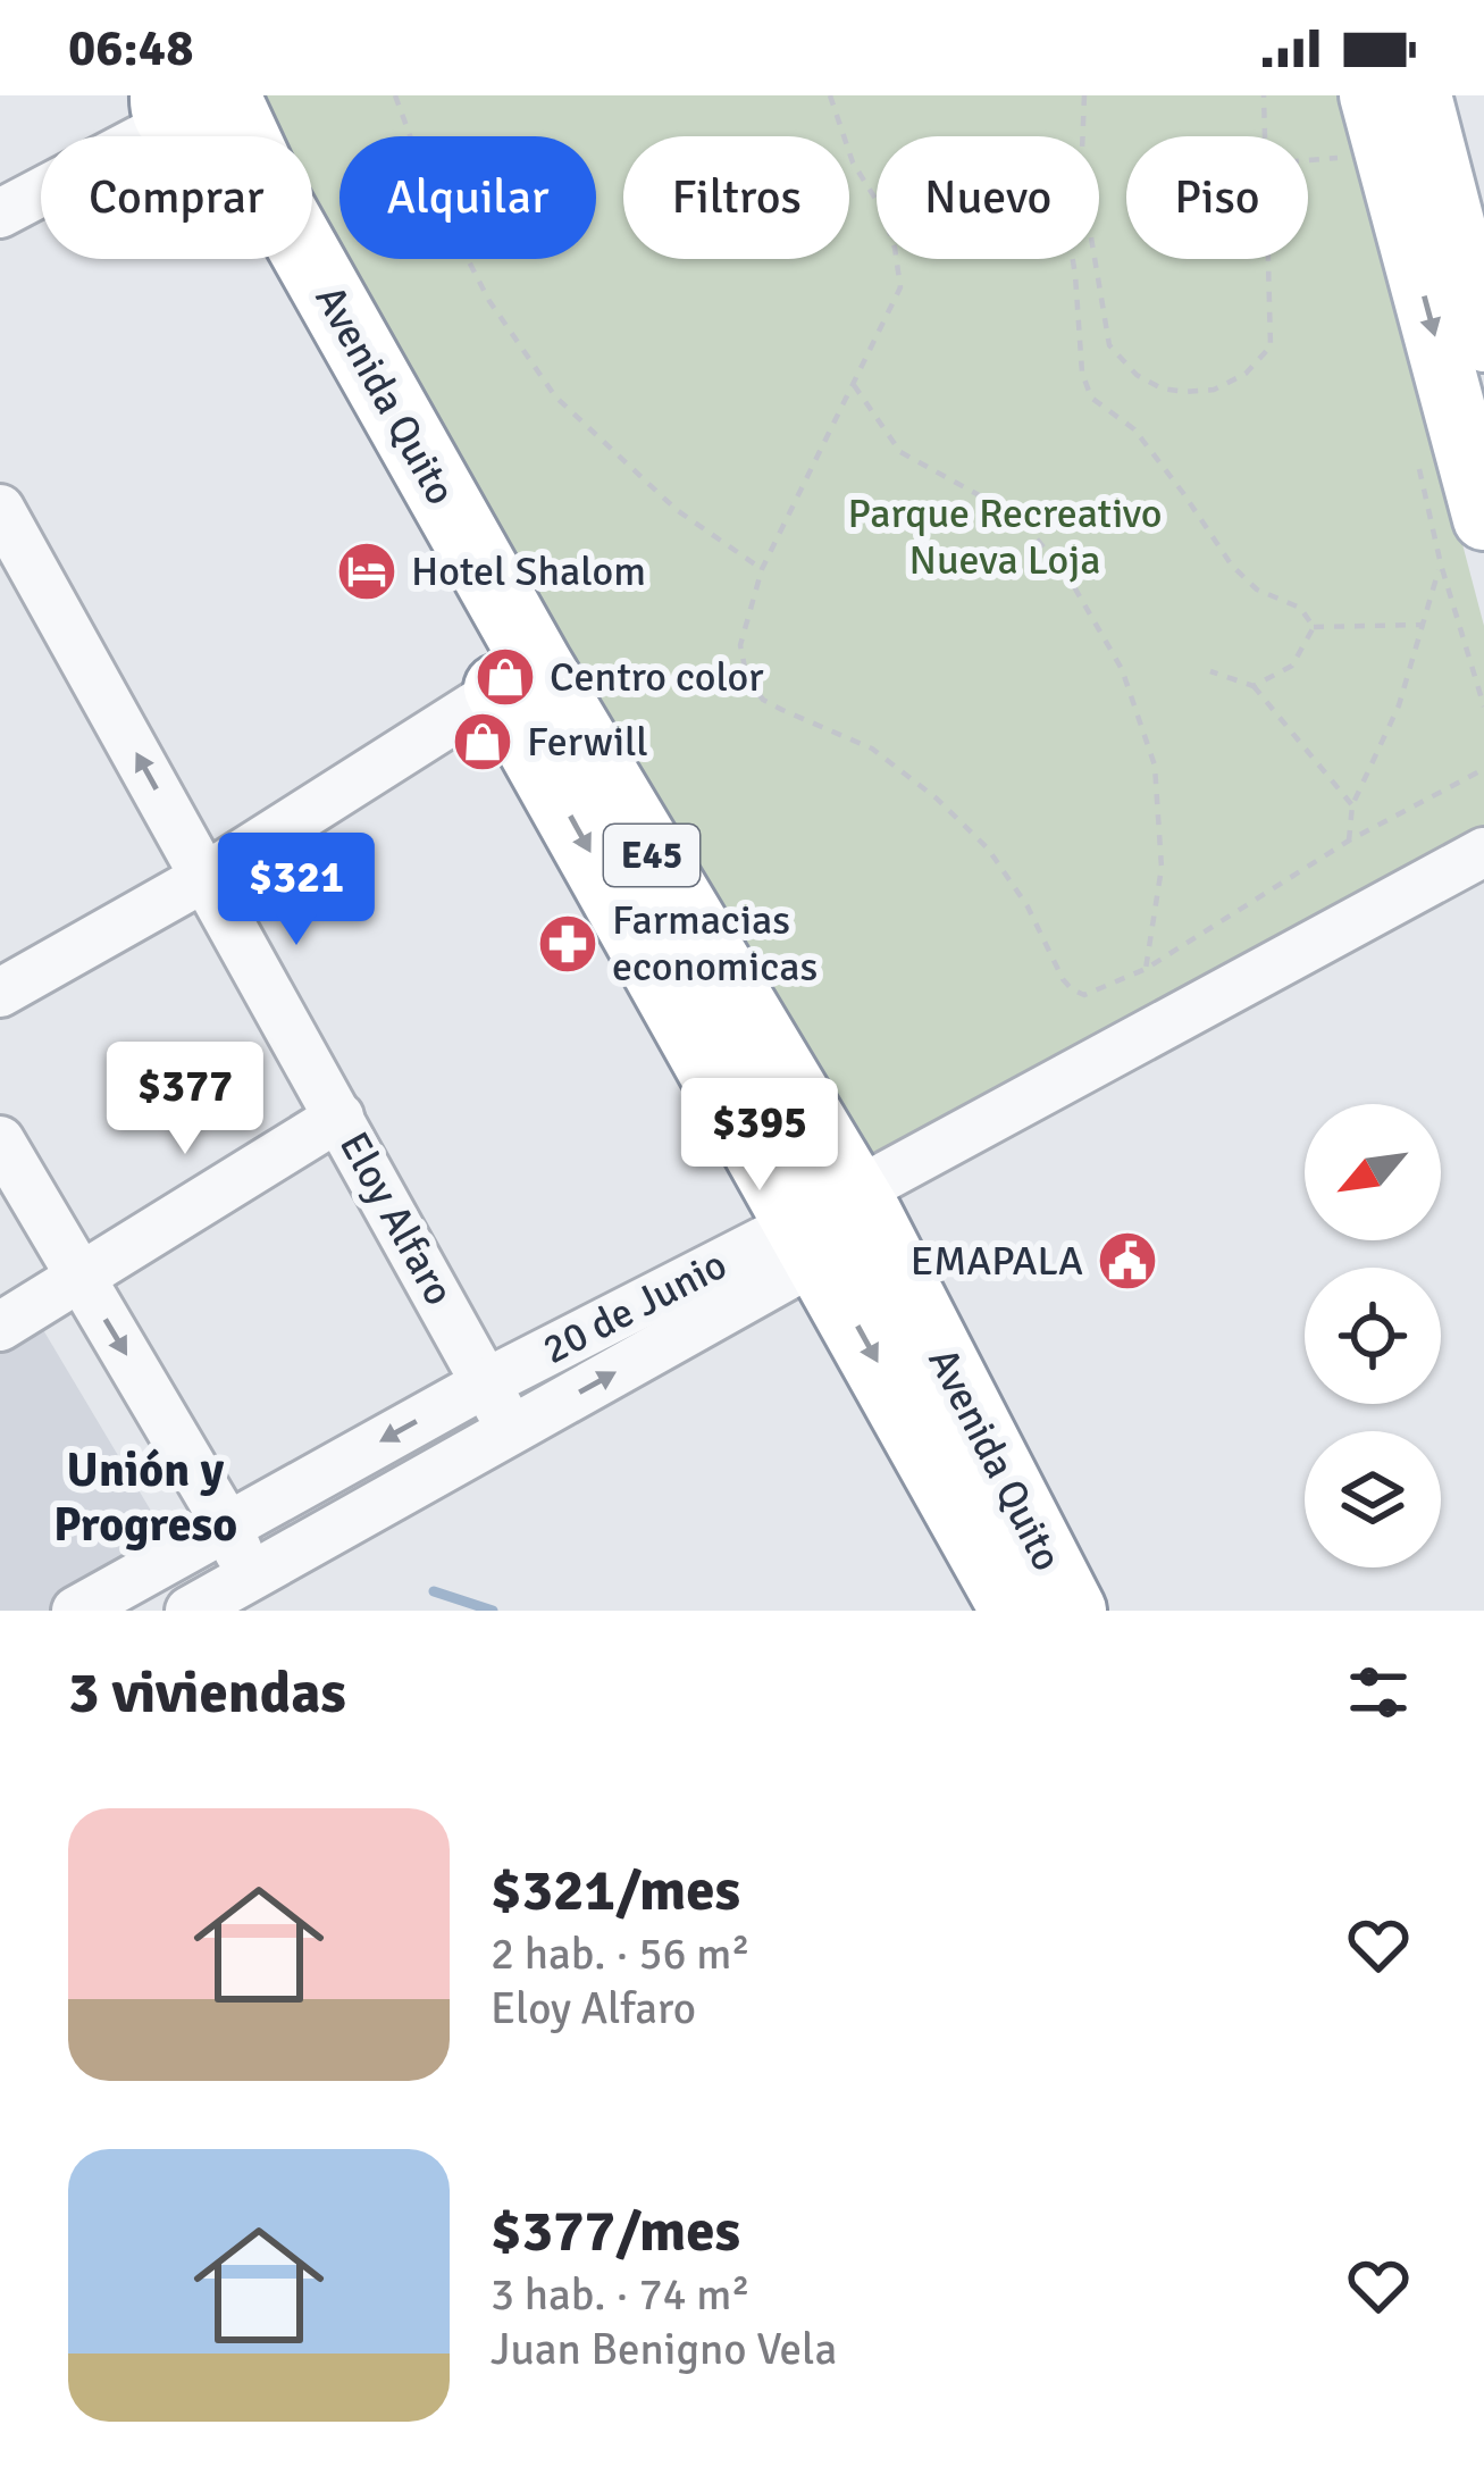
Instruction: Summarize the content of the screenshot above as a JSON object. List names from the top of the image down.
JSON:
{
  "streets": {
    "highway": ["Avenida Quito", "E45"],
    "street": ["Eloy Alfaro", "20 de Junio"]
  },
  "crossings": [
    ["Avenida Quito", "20 de Junio"],
    ["Eloy Alfaro", "20 de Junio"]
  ],
  "one_way": ["Eloy Alfaro"],
  "districts": ["Unión y Progreso"],
  "parks": ["Parque Recreativo Nueva Loja"],
  "places": {
    "hotel": ["Hotel Shalom"],
    "shop": ["Centro color", "Ferwill"],
    "pharmacy": ["Farmacias economicas"],
    "public building": ["EMAPALA"]
  },
  "north": "bottom left",
  "page": {
    "status": "06:48",
    "chip": [
      "Comprar",
      "Alquilar",
      "Filtros",
      "Nuevo",
      "Piso"
    ],
    "price": ["$321", "$377", "$395"],
    "heading": "3 viviendas",
    "list": [
      {
        "name": "$321/mes",
        "note": "2 hab. · 56 m² · Eloy Alfaro"
      },
      {
        "name": "$377/mes",
        "note": "3 hab. · 74 m² · Juan Benigno Vela"
      }
    ]
  }
}
